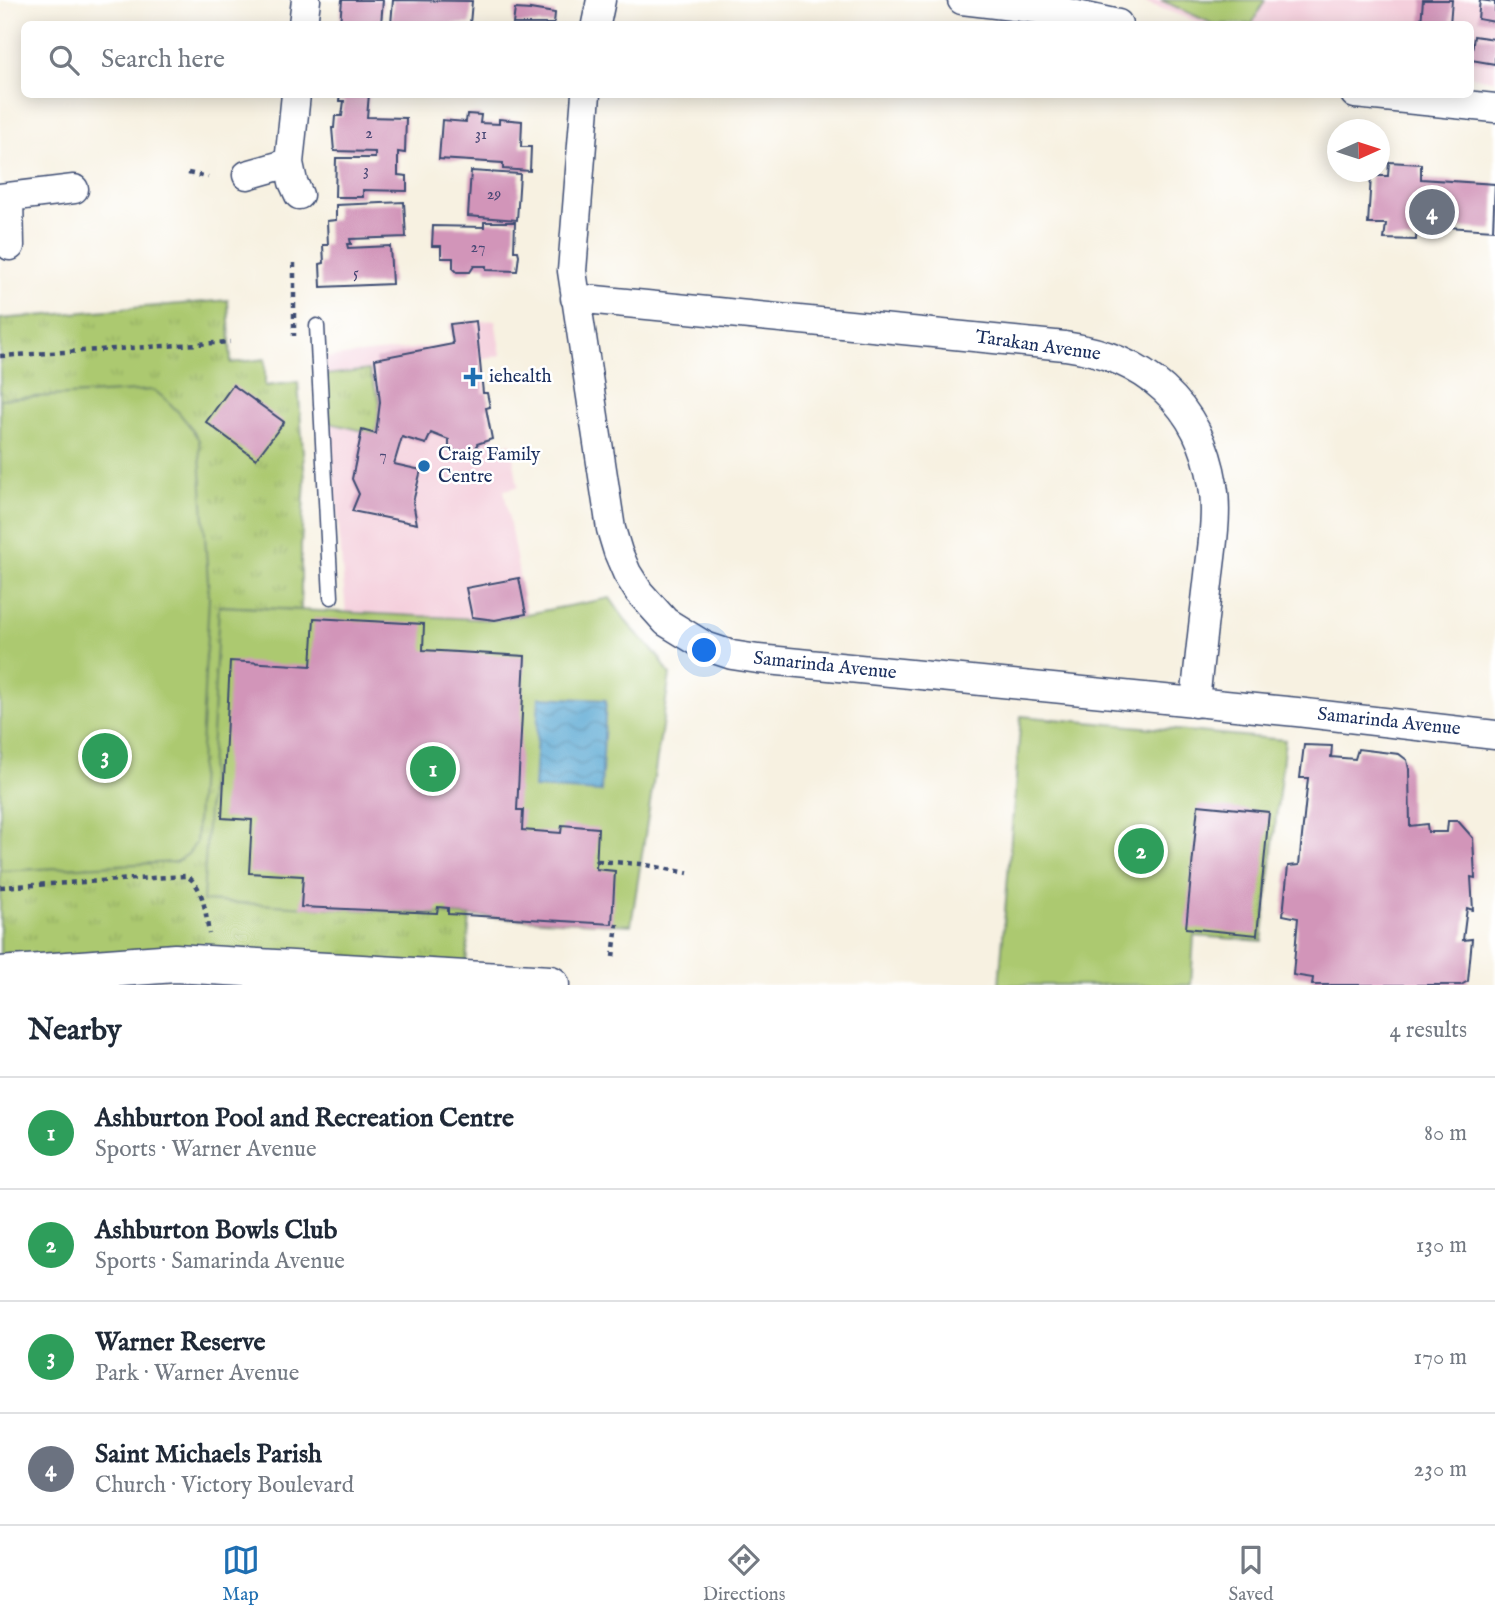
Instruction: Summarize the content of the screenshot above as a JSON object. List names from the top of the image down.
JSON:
{
  "streets": {
    "street": ["Tarakan Avenue", "Samarinda Avenue"]
  },
  "crossings": [
    ["Tarakan Avenue", "Samarinda Avenue"]
  ],
  "places": {
    "health": ["iehealth"],
    "other": ["Craig Family Centre"]
  },
  "house_numbers": [
    "2",
    "31",
    "3",
    "29",
    "27",
    "5",
    "7"
  ],
  "north": "right",
  "page": {
    "search": "Search here",
    "pins": [
      "4",
      "3",
      "1",
      "2"
    ],
    "heading": ["Nearby", "4 results"],
    "list": [
      {
        "mark": "1",
        "name": "Ashburton Pool and Recreation Centre",
        "note": "Sports · Warner Avenue",
        "value": "80 m"
      },
      {
        "mark": "2",
        "name": "Ashburton Bowls Club",
        "note": "Sports · Samarinda Avenue",
        "value": "130 m"
      },
      {
        "mark": "3",
        "name": "Warner Reserve",
        "note": "Park · Warner Avenue",
        "value": "170 m"
      },
      {
        "mark": "4",
        "name": "Saint Michaels Parish",
        "note": "Church · Victory Boulevard",
        "value": "230 m"
      }
    ],
    "nav": ["Map", "Directions", "Saved"]
  }
}
